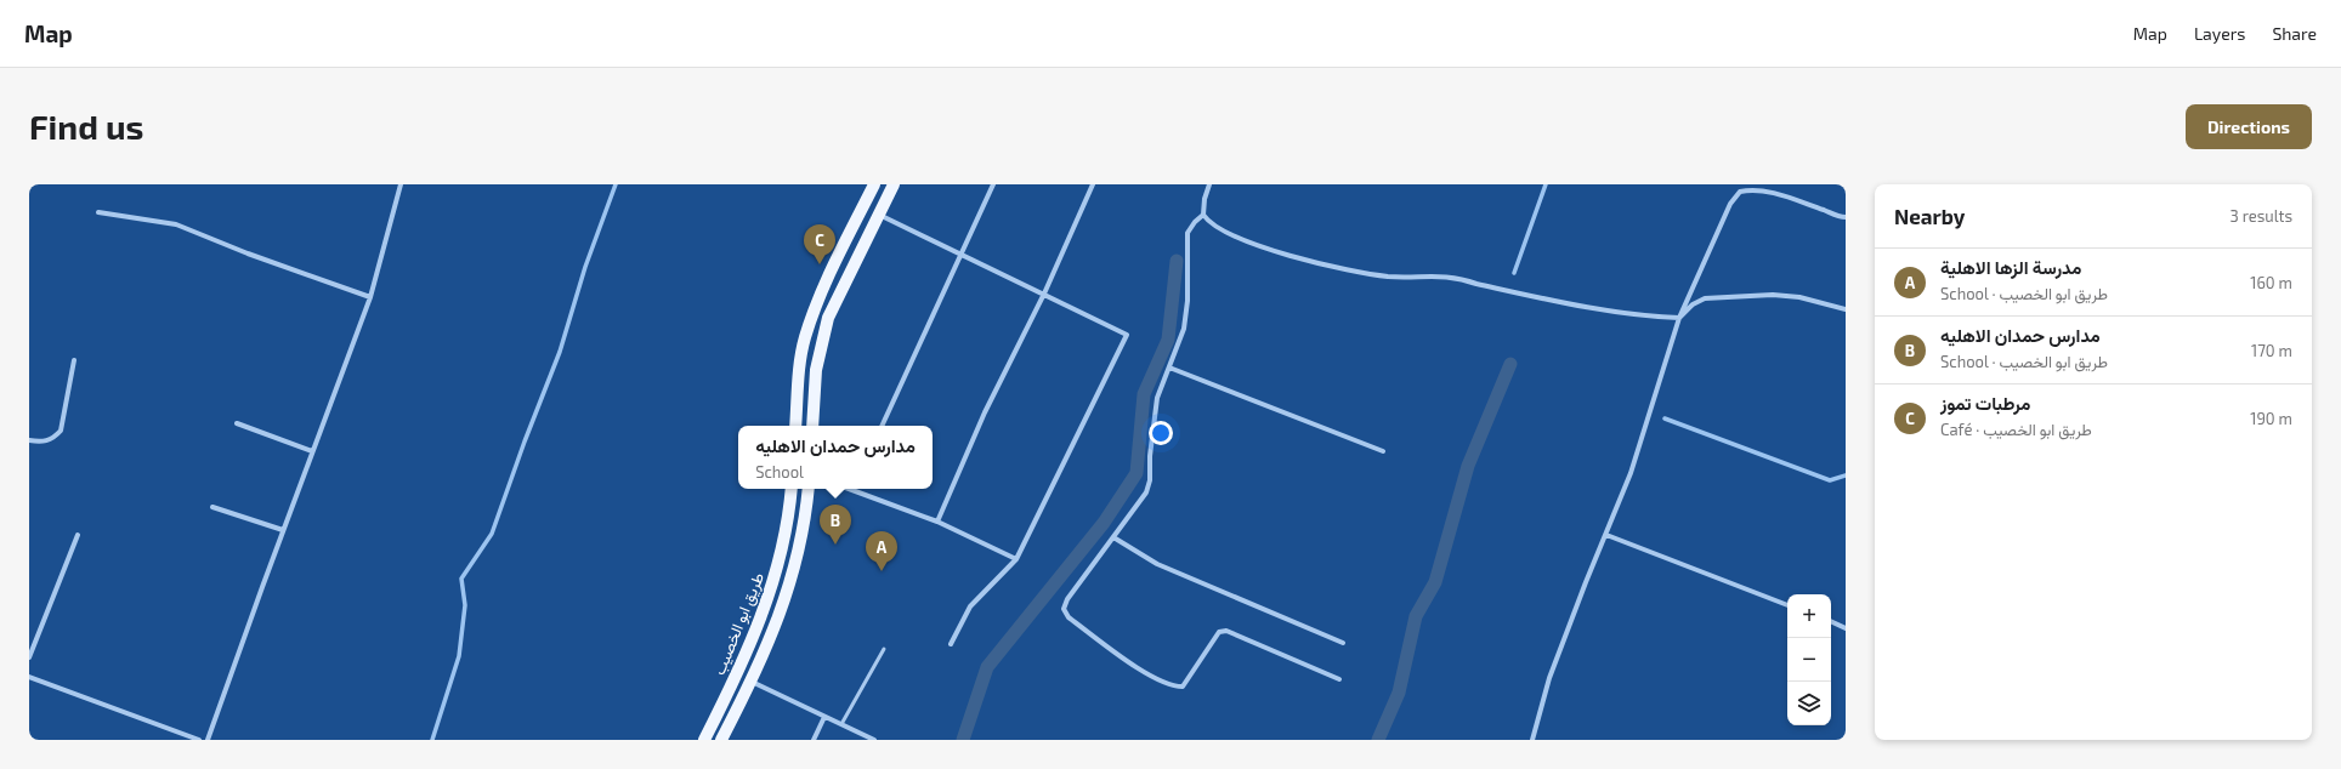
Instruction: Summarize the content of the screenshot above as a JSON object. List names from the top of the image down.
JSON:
{
  "streets": {
    "main road": ["طريق ابو الخصيب"]
  },
  "page": {
    "header": "Map",
    "nav": ["Map", "Layers", "Share"],
    "buttons": "Directions",
    "title": "Find us",
    "heading": ["Nearby", "3 results"],
    "pins": ["C", "B", "A"],
    "list": [
      {
        "mark": "A",
        "name": "مدرسة الزها الاهلية",
        "note": "School · طريق ابو الخصيب",
        "value": "160 m"
      },
      {
        "mark": "B",
        "name": "مدارس حمدان الاهليه",
        "note": "School · طريق ابو الخصيب",
        "value": "170 m"
      },
      {
        "mark": "C",
        "name": "مرطبات تموز",
        "note": "Café · طريق ابو الخصيب",
        "value": "190 m"
      }
    ],
    "popup": ["مدارس حمدان الاهليه", "School"],
    "map_buttons": ["+", "−"]
  }
}
